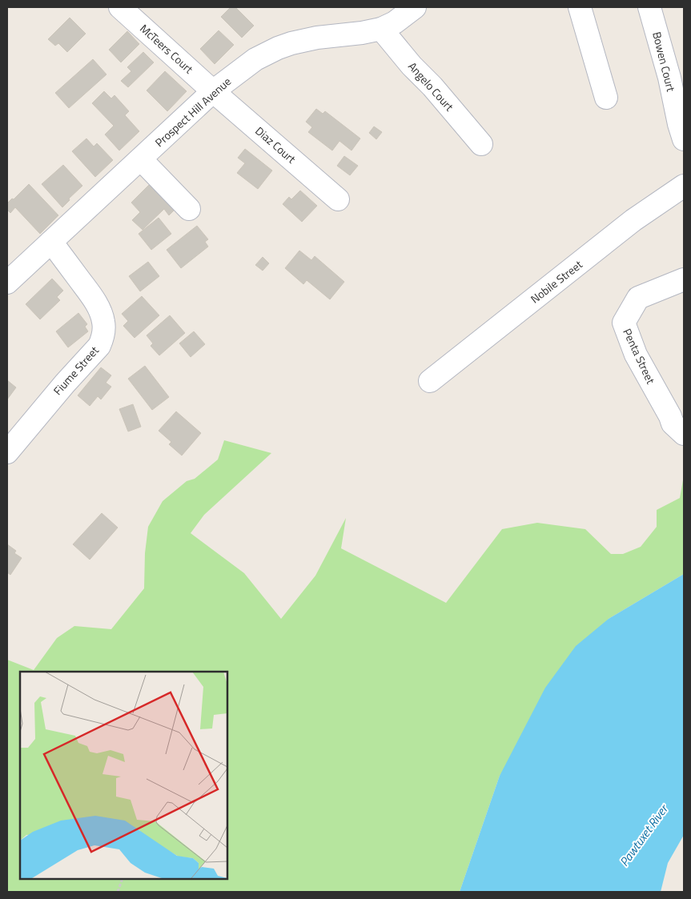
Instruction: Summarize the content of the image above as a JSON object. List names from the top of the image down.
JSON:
{
  "streets": {
    "street": [
      "McTeers Court",
      "Bowen Court",
      "Angelo Court",
      "Prospect Hill Avenue",
      "Diaz Court",
      "Nobile Street",
      "Penta Street",
      "Fiume Street"
    ]
  },
  "crossings": [
    ["McTeers Court", "Prospect Hill Avenue"],
    ["McTeers Court", "Diaz Court"],
    ["Angelo Court", "Prospect Hill Avenue"],
    ["Prospect Hill Avenue", "Diaz Court"],
    ["Prospect Hill Avenue", "Fiume Street"]
  ],
  "water": ["Pawtuxet River"]
}
